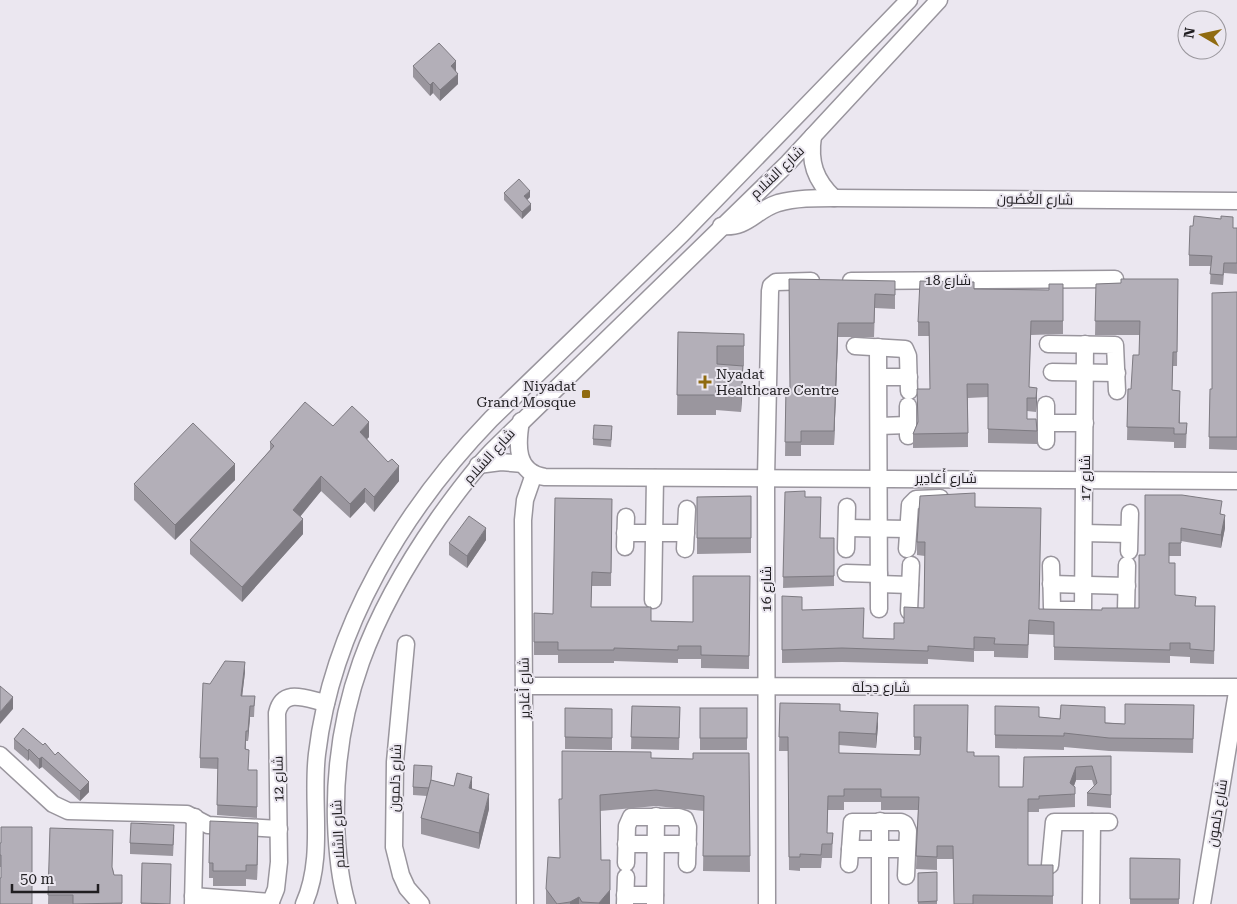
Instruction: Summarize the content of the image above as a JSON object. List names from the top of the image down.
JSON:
{
  "streets": {
    "street": [
      "شارع السَّلام",
      "شارع الغُصُون",
      "شارع 18",
      "شارع أَغادِير",
      "شارع 17",
      "شارع 16",
      "شارع دِجلَة",
      "شارع دَلمون",
      "شارع 12"
    ]
  },
  "crossings": [
    ["شارع السَّلام", "شارع الغُصُون"],
    ["شارع السَّلام", "شارع أَغادِير"],
    ["شارع السَّلام", "شارع 12"],
    ["شارع 18", "شارع 16"],
    ["شارع أَغادِير", "شارع 17"],
    ["شارع أَغادِير", "شارع 16"],
    ["شارع أَغادِير", "شارع دِجلَة"],
    ["شارع 16", "شارع دِجلَة"]
  ],
  "places": {
    "health": ["Nyadat Healthcare Centre"],
    "transit": ["Niyadat Grand Mosque"]
  },
  "scale_bar": "50 m",
  "north": "left"
}
